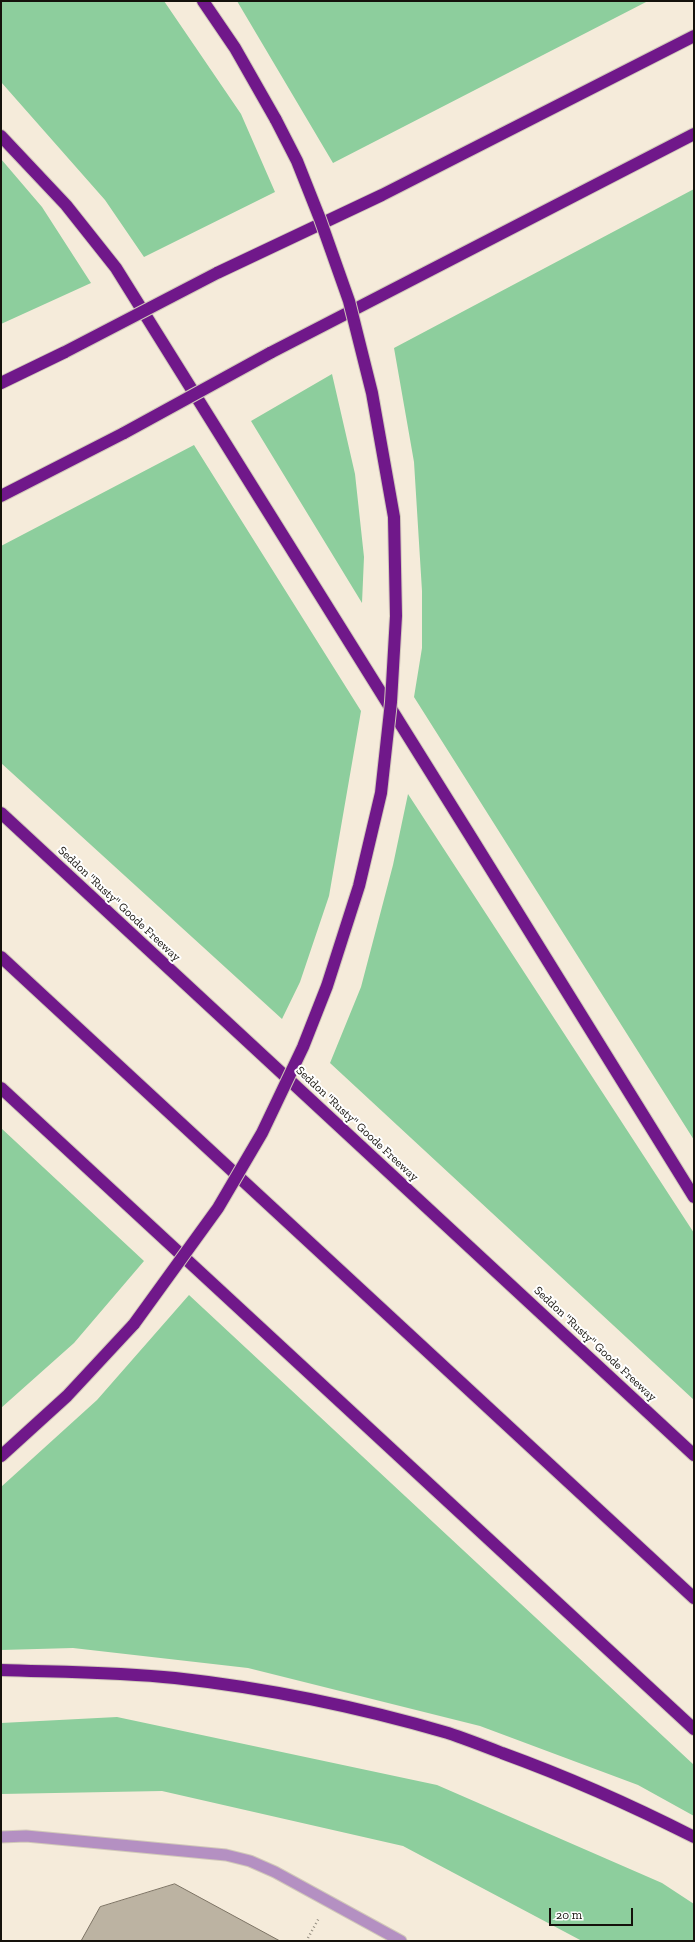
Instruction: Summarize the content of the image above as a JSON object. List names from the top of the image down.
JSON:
{
  "streets": {
    "highway": ["Seddon \"Rusty\" Goode Freeway"]
  },
  "scale_bar": "20 m"
}
